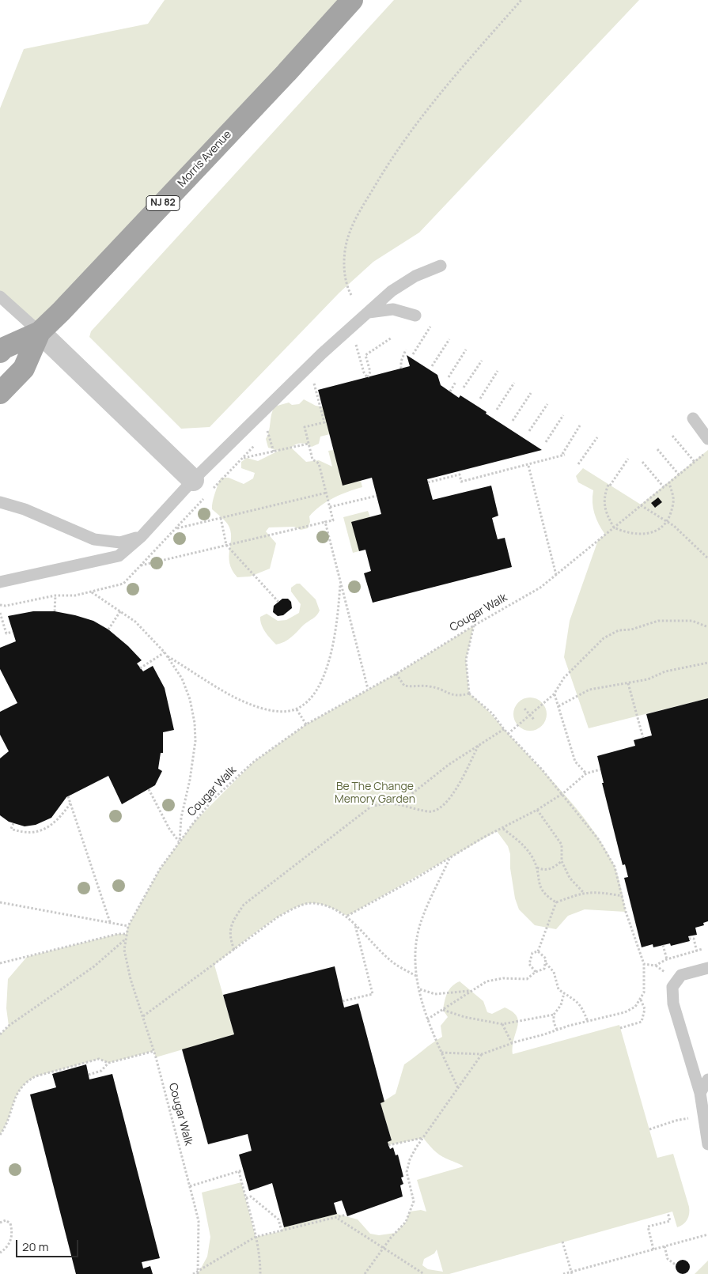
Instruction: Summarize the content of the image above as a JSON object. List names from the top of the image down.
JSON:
{
  "streets": {
    "main road": ["Morris Avenue", "NJ 82"],
    "path": ["Cougar Walk"]
  },
  "parks": ["Be The Change Memory Garden"],
  "scale_bar": "20 m"
}
